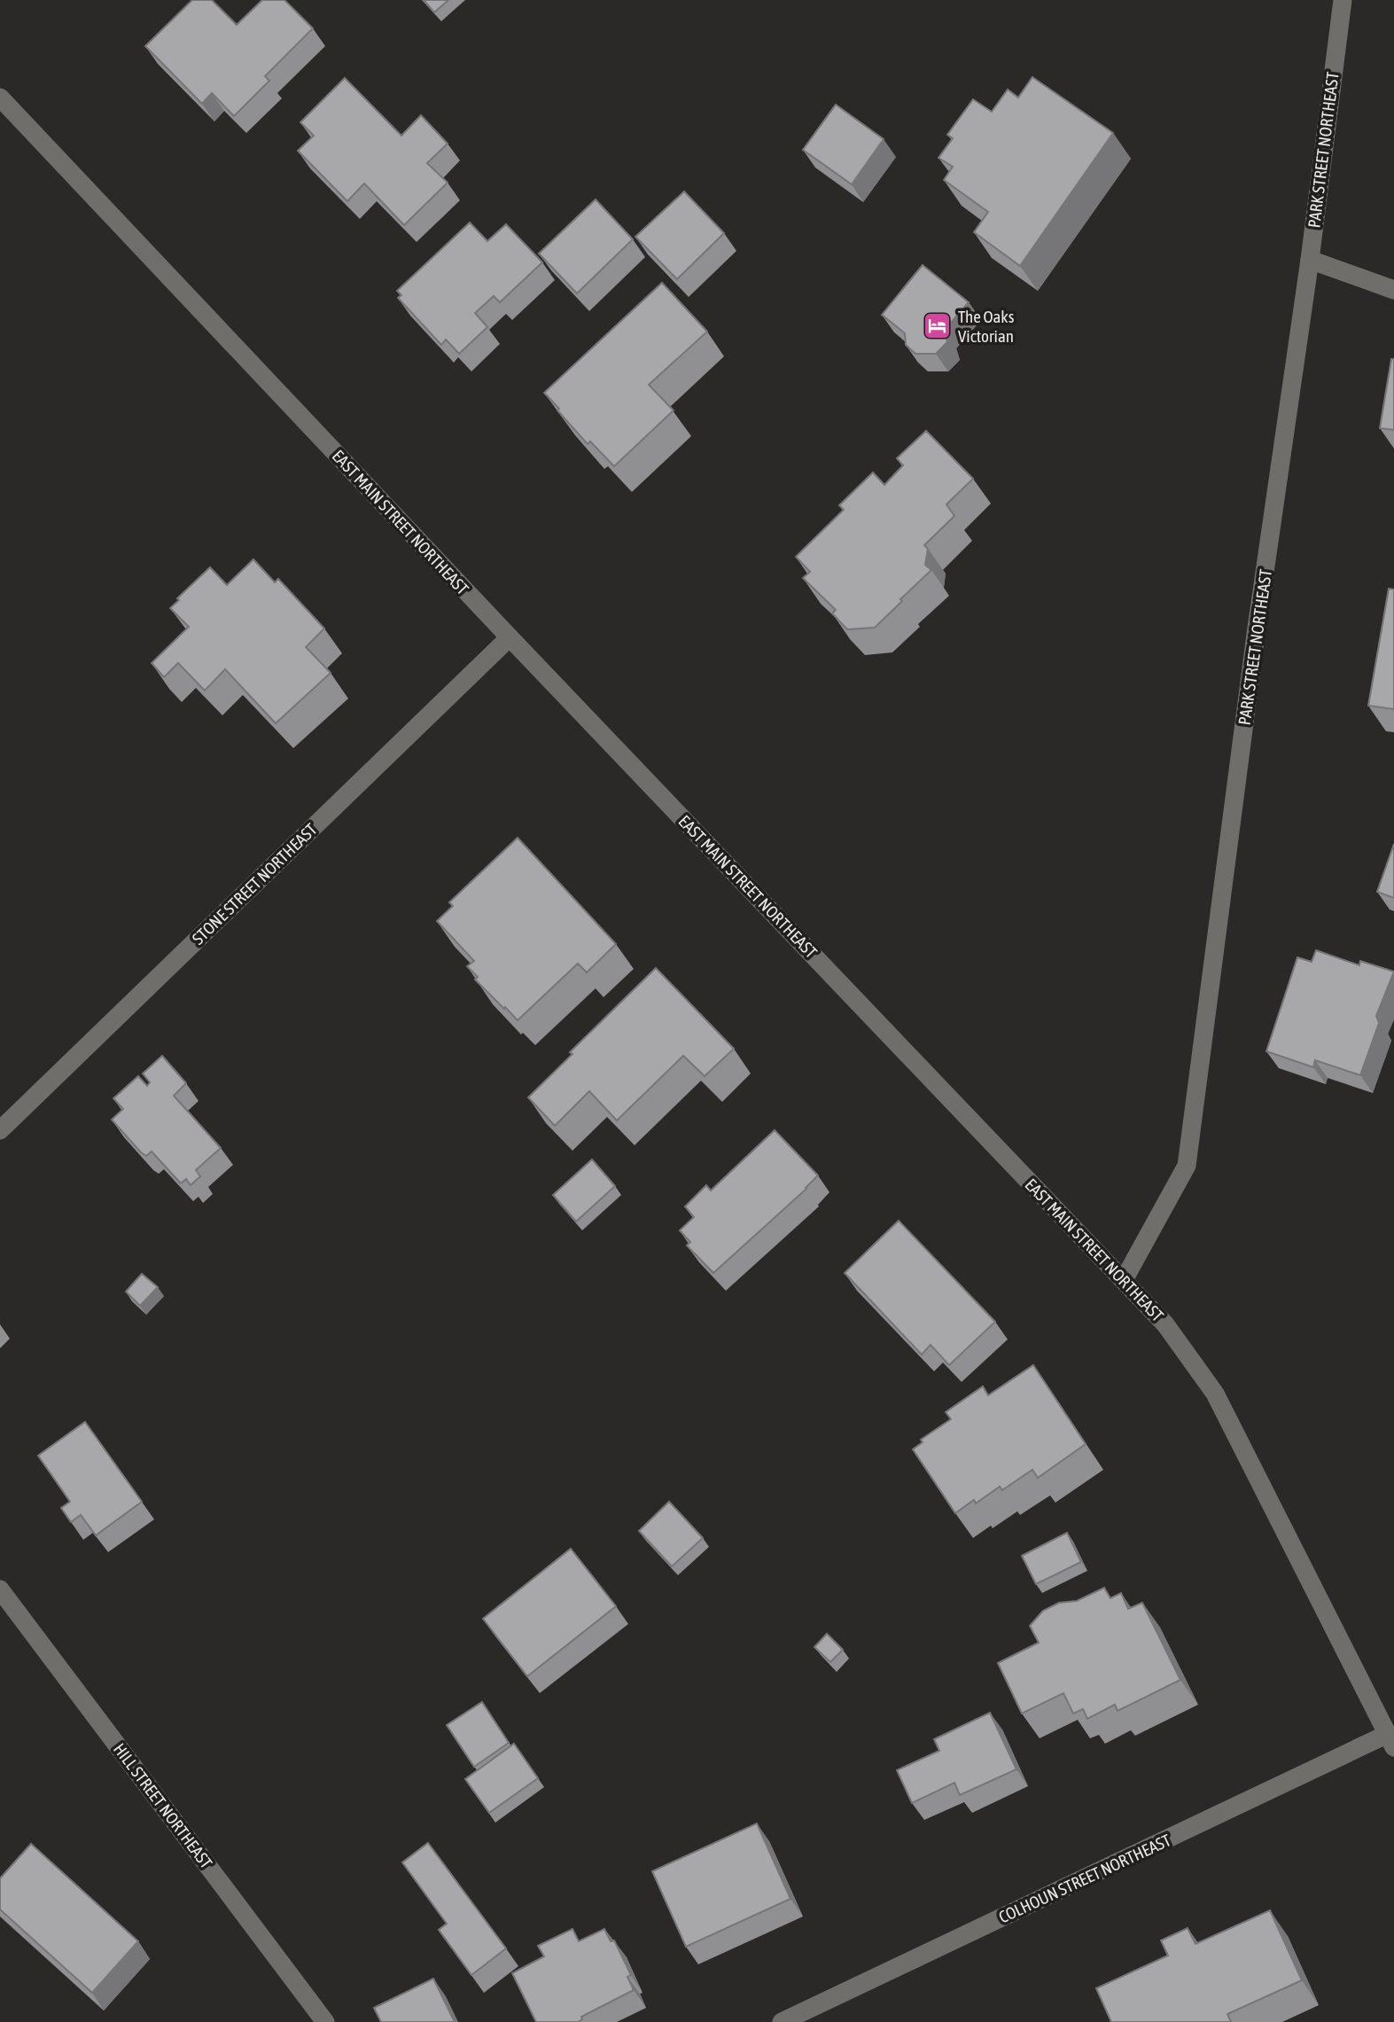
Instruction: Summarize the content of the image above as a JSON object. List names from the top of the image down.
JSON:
{
  "streets": {
    "street": [
      "PARK STREET NORTHEAST",
      "EAST MAIN STREET NORTHEAST",
      "STONE STREET NORTHEAST",
      "HILL STREET NORTHEAST",
      "COLHOUN STREET NORTHEAST"
    ]
  },
  "crossings": [
    ["PARK STREET NORTHEAST", "EAST MAIN STREET NORTHEAST"],
    ["EAST MAIN STREET NORTHEAST", "STONE STREET NORTHEAST"],
    ["EAST MAIN STREET NORTHEAST", "COLHOUN STREET NORTHEAST"]
  ],
  "places": {
    "hotel": ["The Oaks Victorian"]
  }
}
